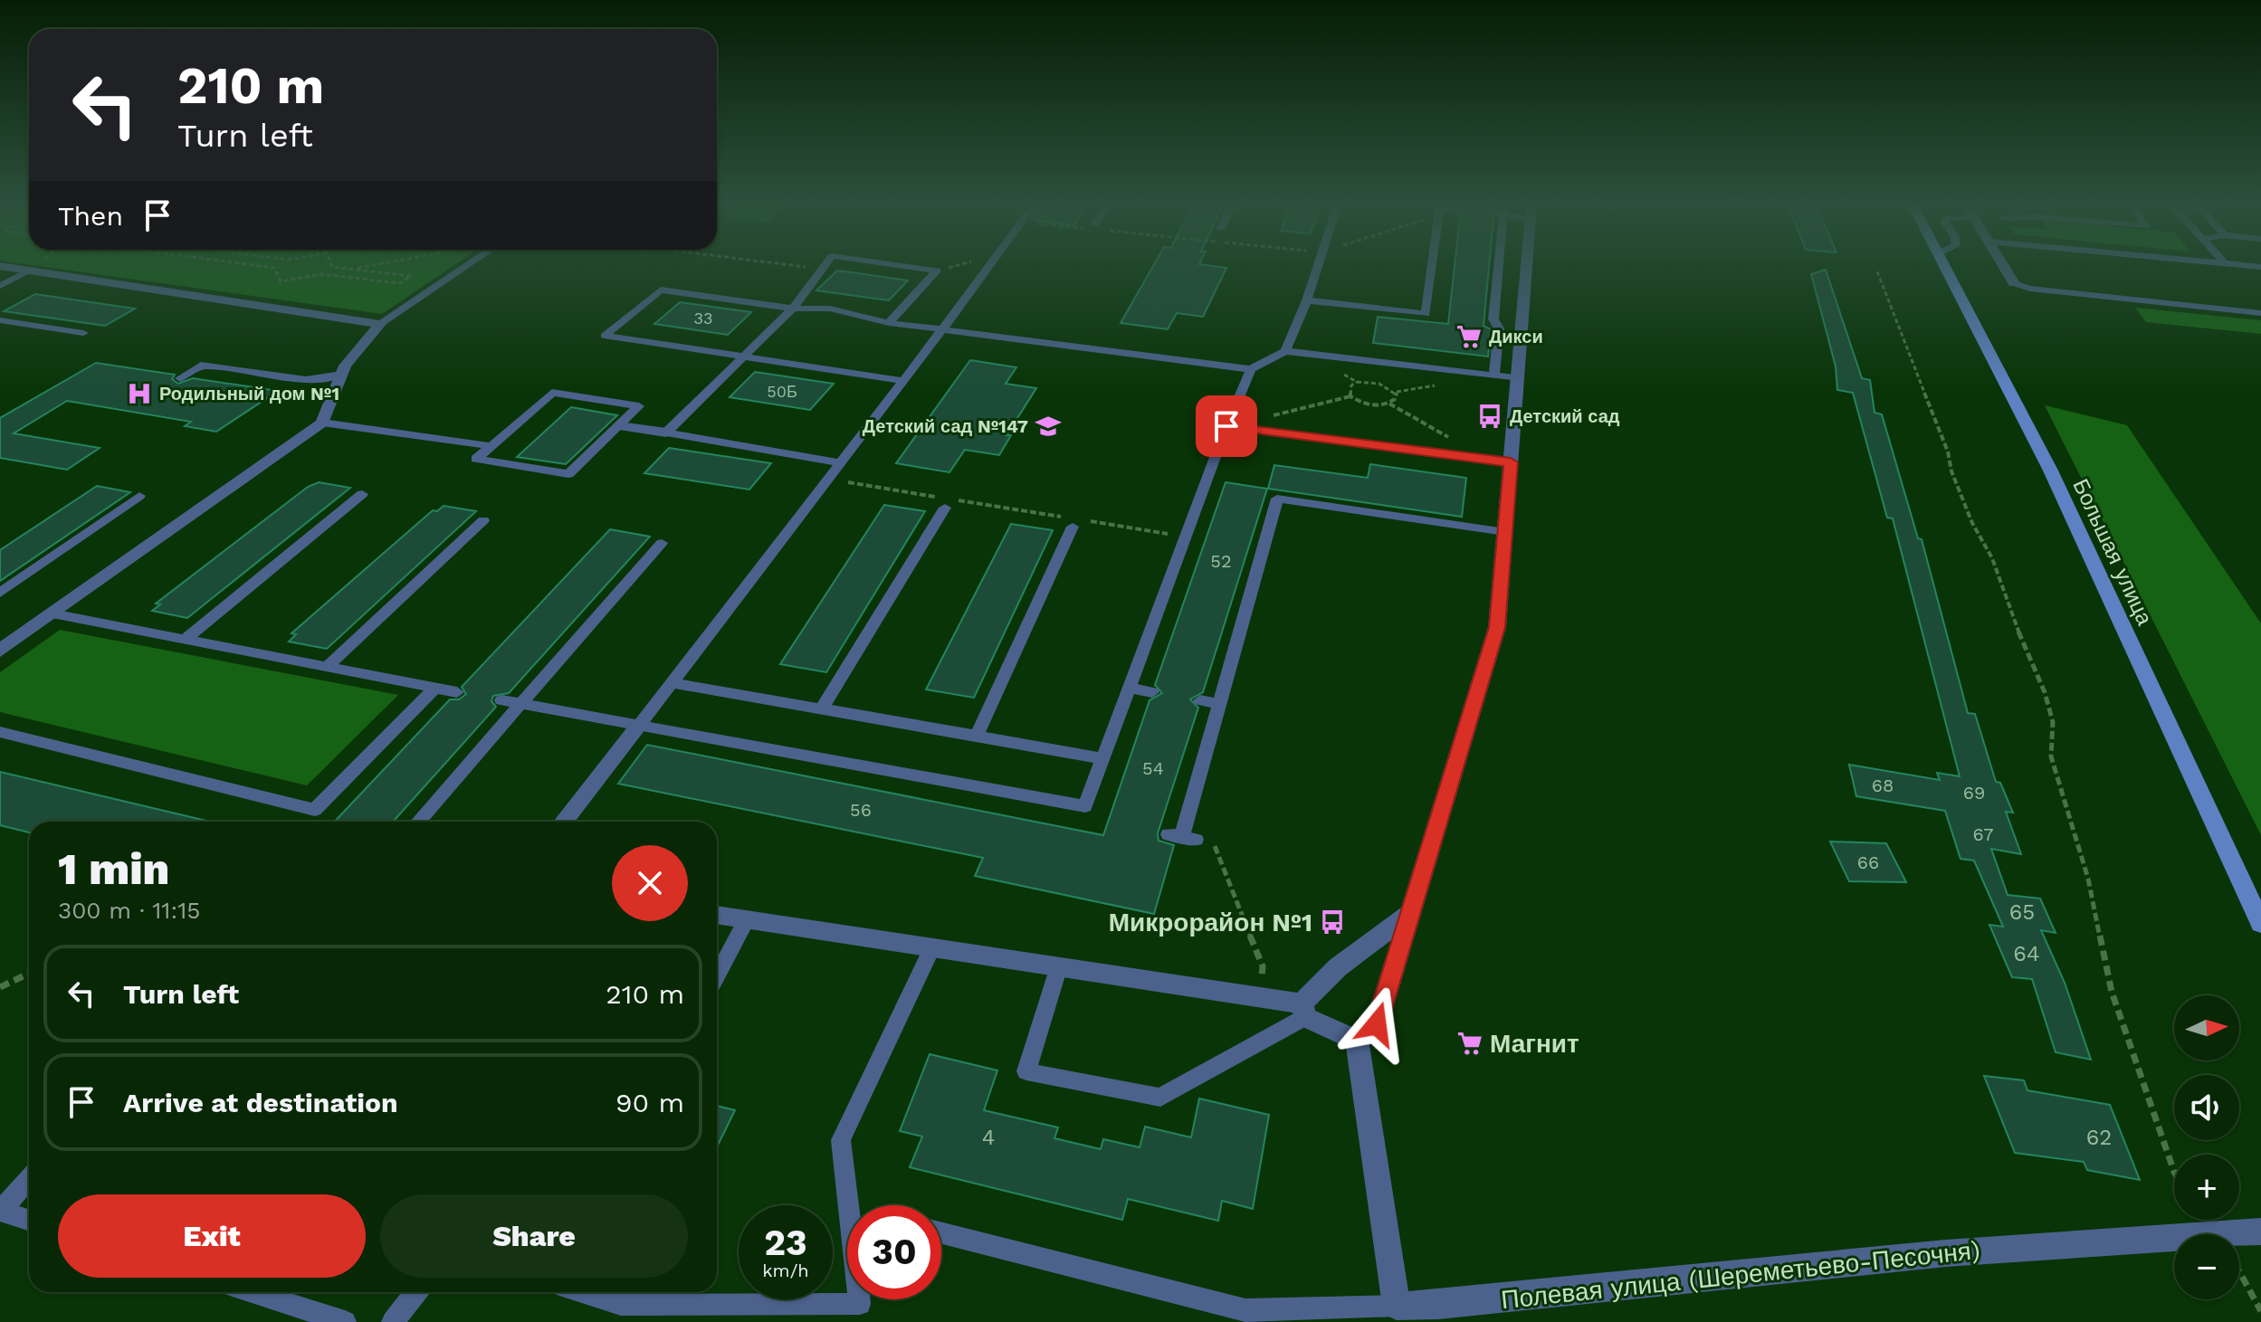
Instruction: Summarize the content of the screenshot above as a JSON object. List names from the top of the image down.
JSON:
{
  "streets": {
    "street": ["Большая улица", "Полевая улица (Шереметьево-Песочня)"]
  },
  "places": {
    "supermarket": ["Дикси", "Магнит"],
    "hospital": ["Родильный дом №1"],
    "bus stop": ["Детский сад", "Микрорайон №1"],
    "school or university": ["Детский сад №147"]
  },
  "house_numbers": [
    "33",
    "50Б",
    "52",
    "54",
    "68",
    "69",
    "56",
    "67",
    "66",
    "65",
    "64",
    "4",
    "62"
  ],
  "north": "right",
  "page": {
    "turn": ["210 m", "Turn left"],
    "then": "Then",
    "heading": ["1 min", "300 m · 11:15"],
    "list": [
      {
        "name": "Turn left",
        "value": "210 m"
      },
      {
        "name": "Arrive at destination",
        "value": "90 m"
      }
    ],
    "map_buttons": ["+", "−"],
    "buttons": ["Exit", "Share"],
    "speed": "23 km/h",
    "limit": "30"
  }
}
